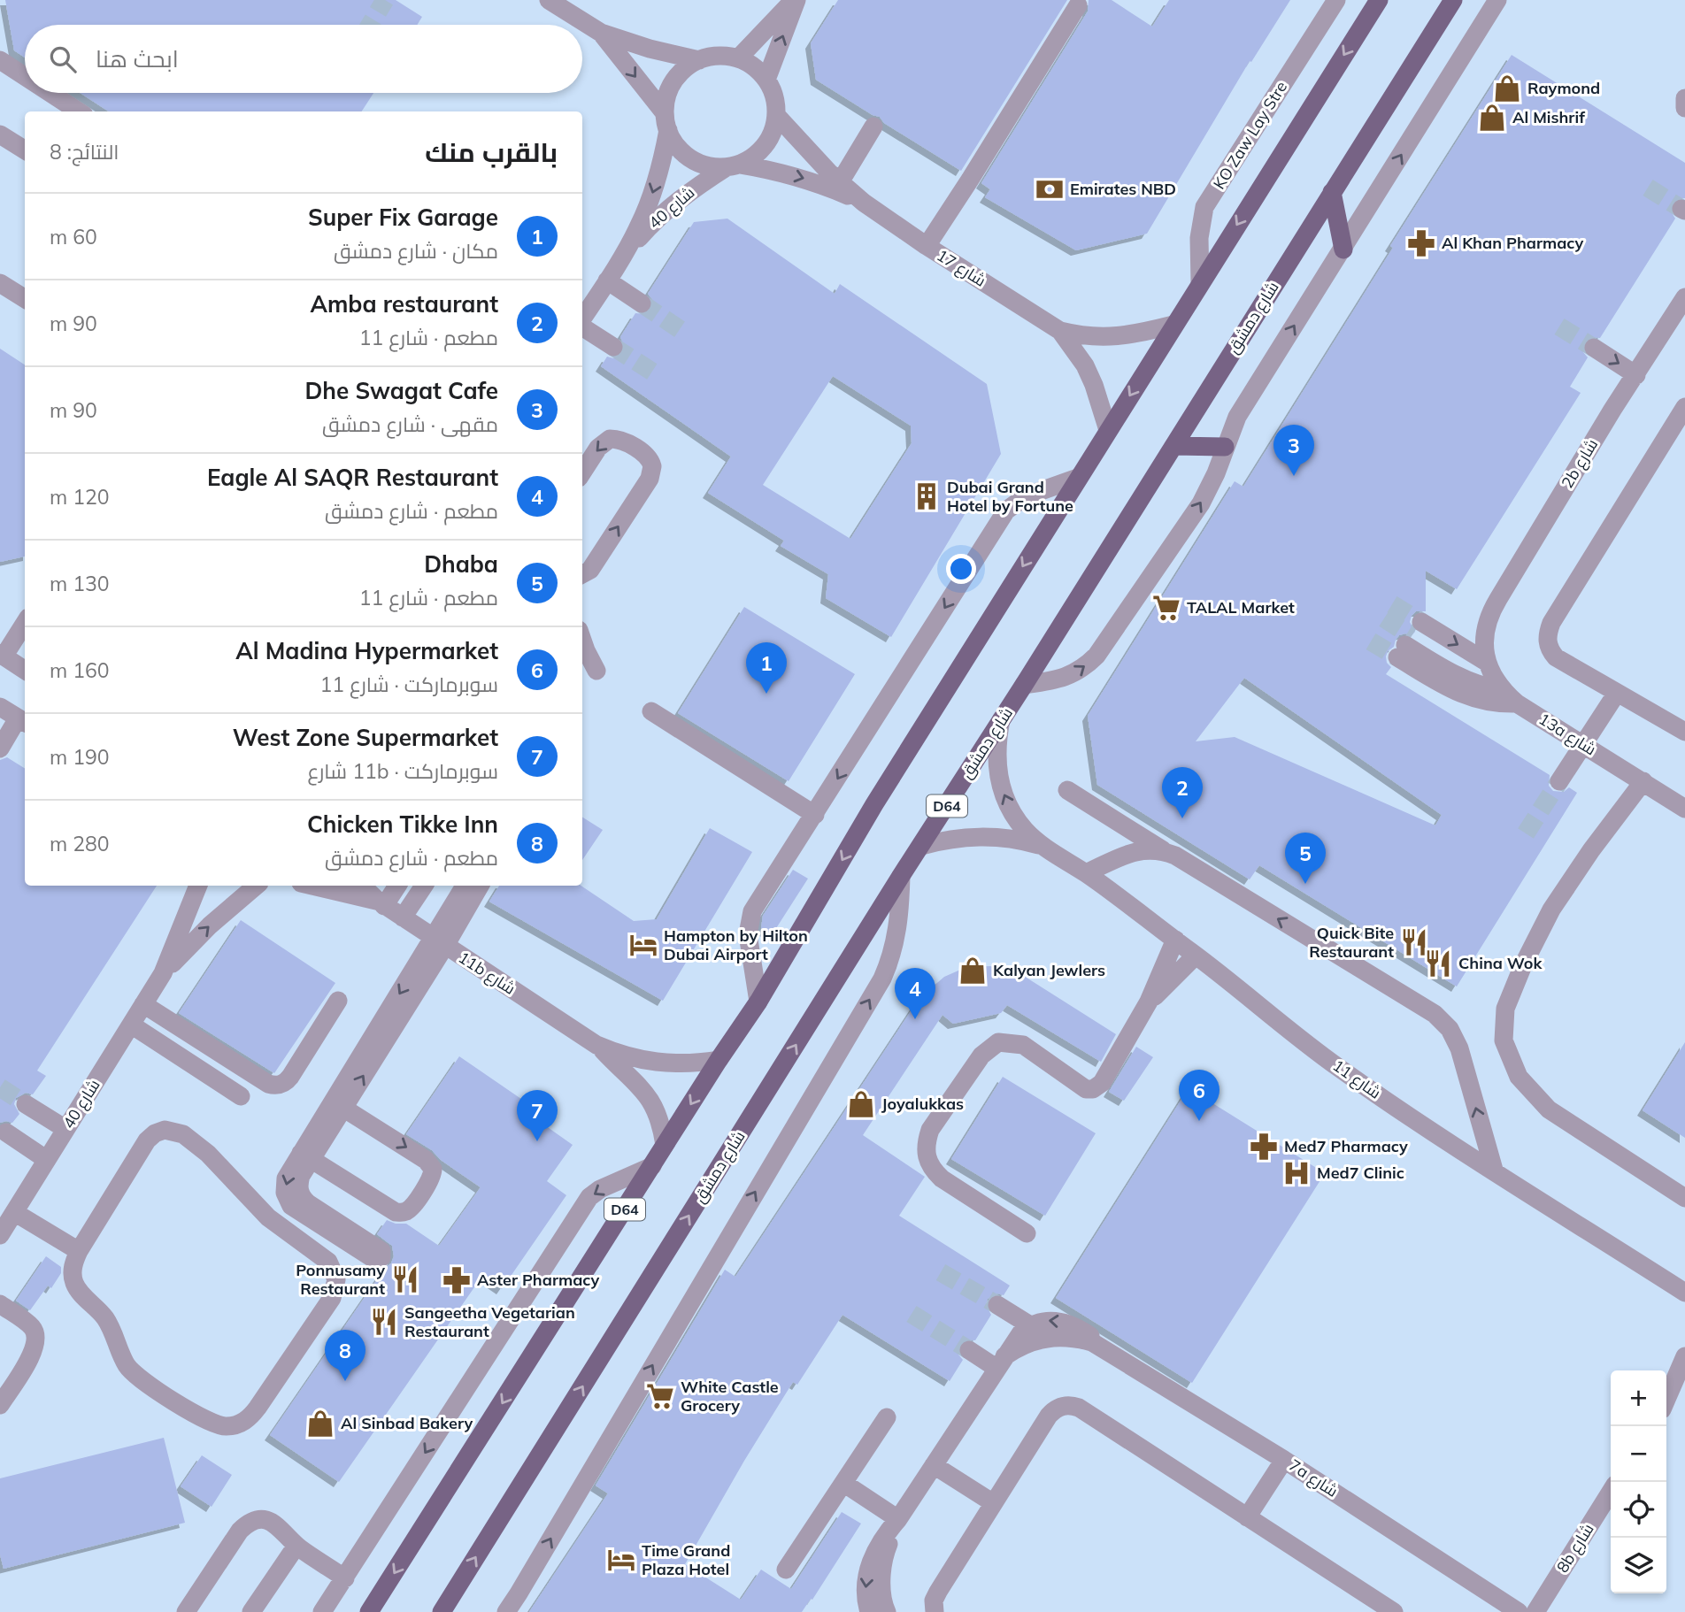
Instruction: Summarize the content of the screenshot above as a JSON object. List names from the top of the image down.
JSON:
{
  "streets": {
    "main road": ["شارع دمشق", "D64"],
    "street": [
      "KO Zaw Lay Stre",
      "شارع 40",
      "شارع 17",
      "2b شارع",
      "13a شارع",
      "11b شارع",
      "شارع 11",
      "7a شارع",
      "8b شارع"
    ]
  },
  "crossings": [
    ["KO Zaw Lay Stre", "D64"],
    ["شارع 40", "شارع 17"],
    ["شارع 17", "D64"],
    ["شارع دمشق", "شارع 11"],
    ["2b شارع", "13a شارع"],
    ["D64", "11b شارع"]
  ],
  "places": {
    "shop": [
      "Raymond",
      "Al Mishrif",
      "Kalyan Jewlers",
      "Joyalukkas",
      "Al Sinbad Bakery"
    ],
    "bank": ["Emirates NBD"],
    "pharmacy": ["Al Khan Pharmacy", "Med7 Pharmacy", "Aster Pharmacy"],
    "building": ["Dubai Grand Hotel by Fortune"],
    "supermarket": ["TALAL Market", "White Castle Grocery"],
    "restaurant": [
      "Quick Bite Restaurant",
      "China Wok",
      "Ponnusamy Restaurant",
      "Sangeetha Vegetarian Restaurant"
    ],
    "hotel": ["Hampton by Hilton Dubai Airport", "Time Grand Plaza Hotel"],
    "hospital": ["Med7 Clinic"]
  },
  "page": {
    "search": "ابحث هنا",
    "heading": ["بالقرب منك", "النتائج: 8"],
    "list": [
      {
        "mark": "1",
        "name": "Super Fix Garage",
        "note": "مكان · شارع دمشق",
        "value": "60 m"
      },
      {
        "mark": "2",
        "name": "Amba restaurant",
        "note": "مطعم · شارع 11",
        "value": "90 m"
      },
      {
        "mark": "3",
        "name": "Dhe Swagat Cafe",
        "note": "مقهى · شارع دمشق",
        "value": "90 m"
      },
      {
        "mark": "4",
        "name": "Eagle Al SAQR Restaurant",
        "note": "مطعم · شارع دمشق",
        "value": "120 m"
      },
      {
        "mark": "5",
        "name": "Dhaba",
        "note": "مطعم · شارع 11",
        "value": "130 m"
      },
      {
        "mark": "6",
        "name": "Al Madina Hypermarket",
        "note": "سوبرماركت · شارع 11",
        "value": "160 m"
      },
      {
        "mark": "7",
        "name": "West Zone Supermarket",
        "note": "سوبرماركت · 11b شارع",
        "value": "190 m"
      },
      {
        "mark": "8",
        "name": "Chicken Tikke Inn",
        "note": "مطعم · شارع دمشق",
        "value": "280 m"
      }
    ],
    "pins": [
      "3",
      "1",
      "2",
      "5",
      "4",
      "6",
      "7",
      "8"
    ],
    "map_buttons": ["+", "−"]
  }
}
